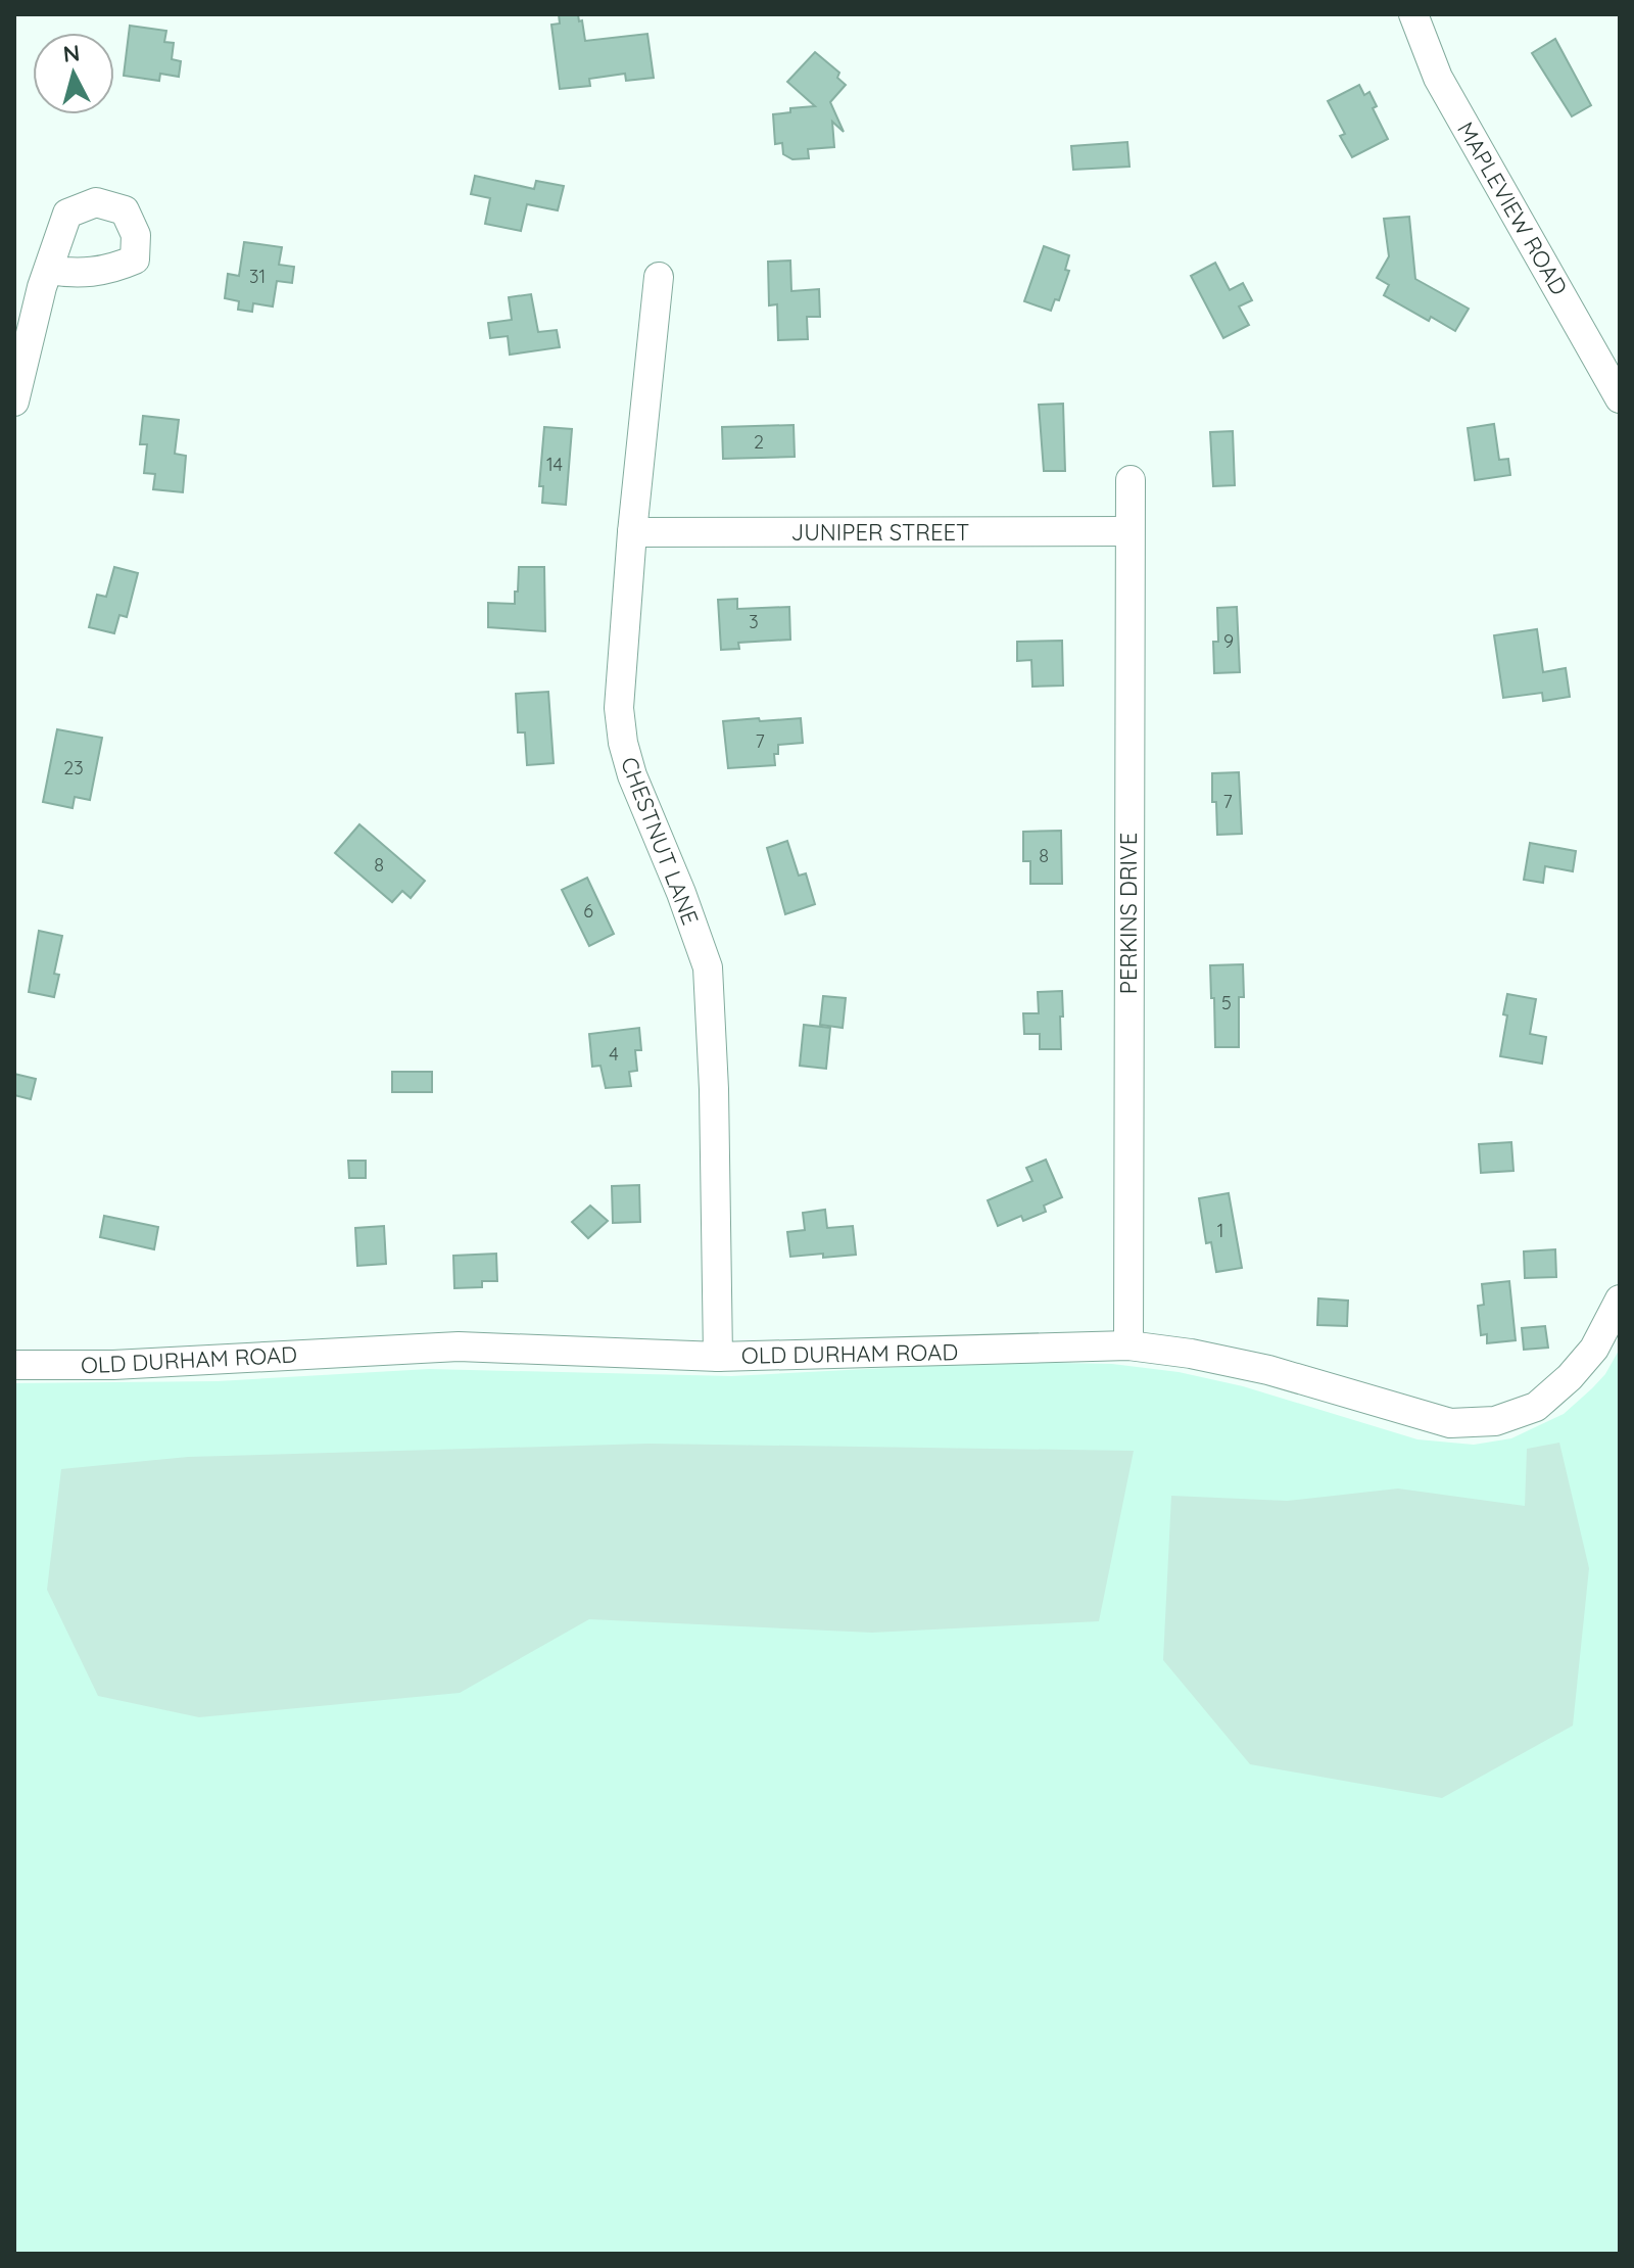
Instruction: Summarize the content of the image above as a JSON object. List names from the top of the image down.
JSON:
{
  "streets": {
    "street": [
      "MAPLEVIEW ROAD",
      "JUNIPER STREET",
      "CHESTNUT LANE",
      "PERKINS DRIVE",
      "OLD DURHAM ROAD"
    ]
  },
  "crossings": [
    ["JUNIPER STREET", "CHESTNUT LANE"],
    ["JUNIPER STREET", "PERKINS DRIVE"],
    ["CHESTNUT LANE", "OLD DURHAM ROAD"],
    ["PERKINS DRIVE", "OLD DURHAM ROAD"]
  ],
  "house_numbers": [
    "31",
    "2",
    "14",
    "3",
    "9",
    "7",
    "23",
    "7",
    "8",
    "8",
    "6",
    "5",
    "4",
    "1"
  ],
  "north": "top"
}
